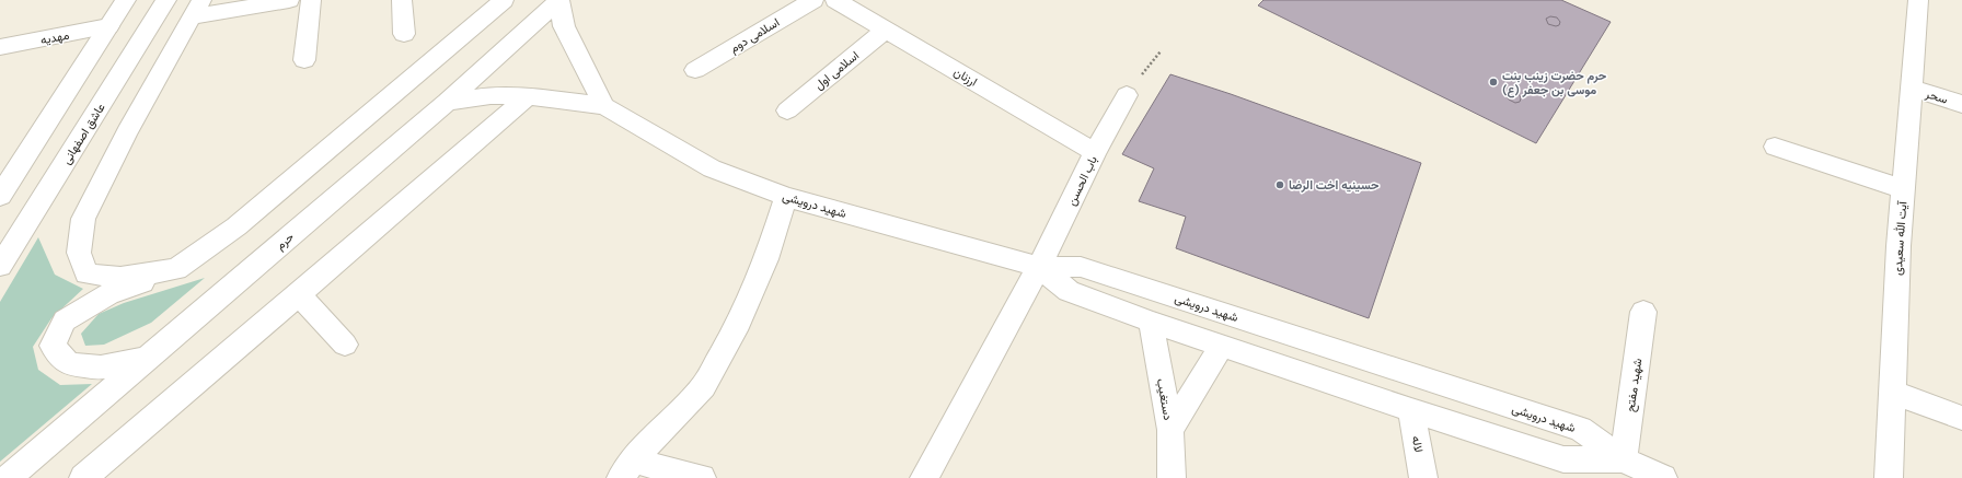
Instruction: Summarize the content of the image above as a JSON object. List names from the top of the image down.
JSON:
{
  "streets": {
    "street": [
      "اسلامی دوم",
      "مهدیه",
      "اسلامی اول",
      "ارزنان",
      "سحر",
      "عاشق اصفهانی",
      "باب الحسن",
      "شهید درویشی",
      "آیت الله سعیدی",
      "حرم",
      "شهید مفتح",
      "دستغیب",
      "لاله"
    ]
  },
  "crossings": [
    ["اسلامی اول", "ارزنان"],
    ["ارزنان", "باب الحسن"],
    ["سحر", "آیت الله سعیدی"],
    ["باب الحسن", "شهید درویشی"],
    ["شهید درویشی", "حرم"],
    ["شهید درویشی", "شهید مفتح"],
    ["شهید درویشی", "دستغیب"],
    ["شهید درویشی", "لاله"]
  ],
  "places": ["حرم حضرت زینب بنت موسی بن جعفر (ع)", "حسینیه اخت الرضا"]
}
